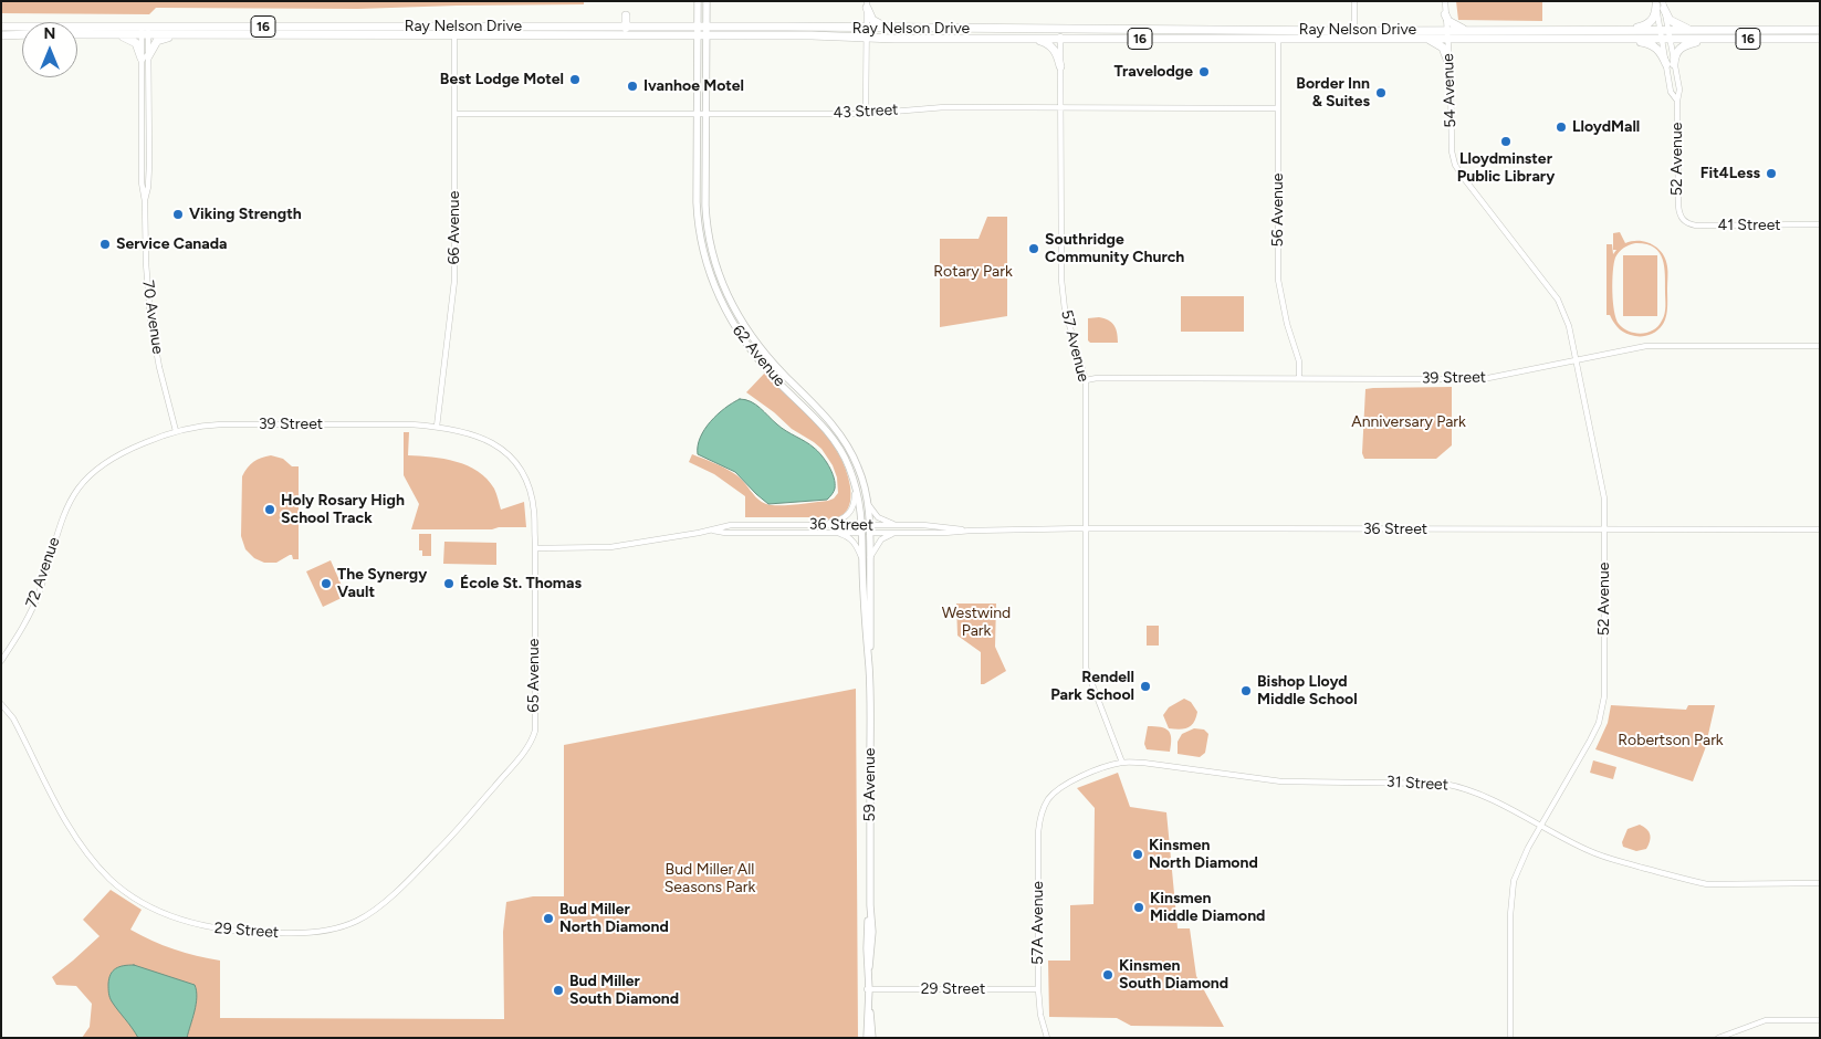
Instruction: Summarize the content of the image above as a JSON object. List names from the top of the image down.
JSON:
{
  "streets": {
    "highway": ["16", "Ray Nelson Drive"],
    "main road": ["62 Avenue", "59 Avenue"],
    "street": [
      "54 Avenue",
      "43 Street",
      "52 Avenue",
      "56 Avenue",
      "41 Street",
      "66 Avenue",
      "70 Avenue",
      "57 Avenue",
      "39 Street",
      "36 Street",
      "72 Avenue",
      "65 Avenue",
      "31 Street",
      "57A Avenue",
      "29 Street"
    ]
  },
  "crossings": [
    ["Ray Nelson Drive", "54 Avenue"],
    ["Ray Nelson Drive", "52 Avenue"],
    ["Ray Nelson Drive", "56 Avenue"],
    ["Ray Nelson Drive", "66 Avenue"],
    ["Ray Nelson Drive", "70 Avenue"],
    ["Ray Nelson Drive", "57 Avenue"],
    ["Ray Nelson Drive", "62 Avenue"],
    ["54 Avenue", "52 Avenue"],
    ["43 Street", "56 Avenue"],
    ["43 Street", "66 Avenue"],
    ["43 Street", "57 Avenue"],
    ["43 Street", "62 Avenue"],
    ["52 Avenue", "41 Street"],
    ["52 Avenue", "39 Street"],
    ["52 Avenue", "36 Street"],
    ["52 Avenue", "31 Street"],
    ["56 Avenue", "39 Street"],
    ["66 Avenue", "39 Street"],
    ["70 Avenue", "39 Street"],
    ["57 Avenue", "39 Street"],
    ["57 Avenue", "36 Street"],
    ["57 Avenue", "31 Street"],
    ["62 Avenue", "36 Street"],
    ["62 Avenue", "59 Avenue"],
    ["39 Street", "72 Avenue"],
    ["39 Street", "65 Avenue"],
    ["36 Street", "65 Avenue"],
    ["36 Street", "59 Avenue"],
    ["65 Avenue", "29 Street"],
    ["31 Street", "57A Avenue"],
    ["59 Avenue", "29 Street"],
    ["57A Avenue", "29 Street"]
  ],
  "parks": [
    "Rotary Park",
    "Anniversary Park",
    "Westwind Park",
    "Robertson Park",
    "Bud Miller All Seasons Park"
  ],
  "places": [
    "Travelodge",
    "Best Lodge Motel",
    "Ivanhoe Motel",
    "Border Inn & Suites",
    "LloydMall",
    "Lloydminster Public Library",
    "Fit4Less",
    "Viking Strength",
    "Service Canada",
    "Southridge Community Church",
    "Holy Rosary High School Track",
    "The Synergy Vault",
    "École St. Thomas",
    "Rendell Park School",
    "Bishop Lloyd Middle School",
    "Kinsmen North Diamond",
    "Kinsmen Middle Diamond",
    "Bud Miller North Diamond",
    "Kinsmen South Diamond",
    "Bud Miller South Diamond"
  ],
  "north": "top"
}
